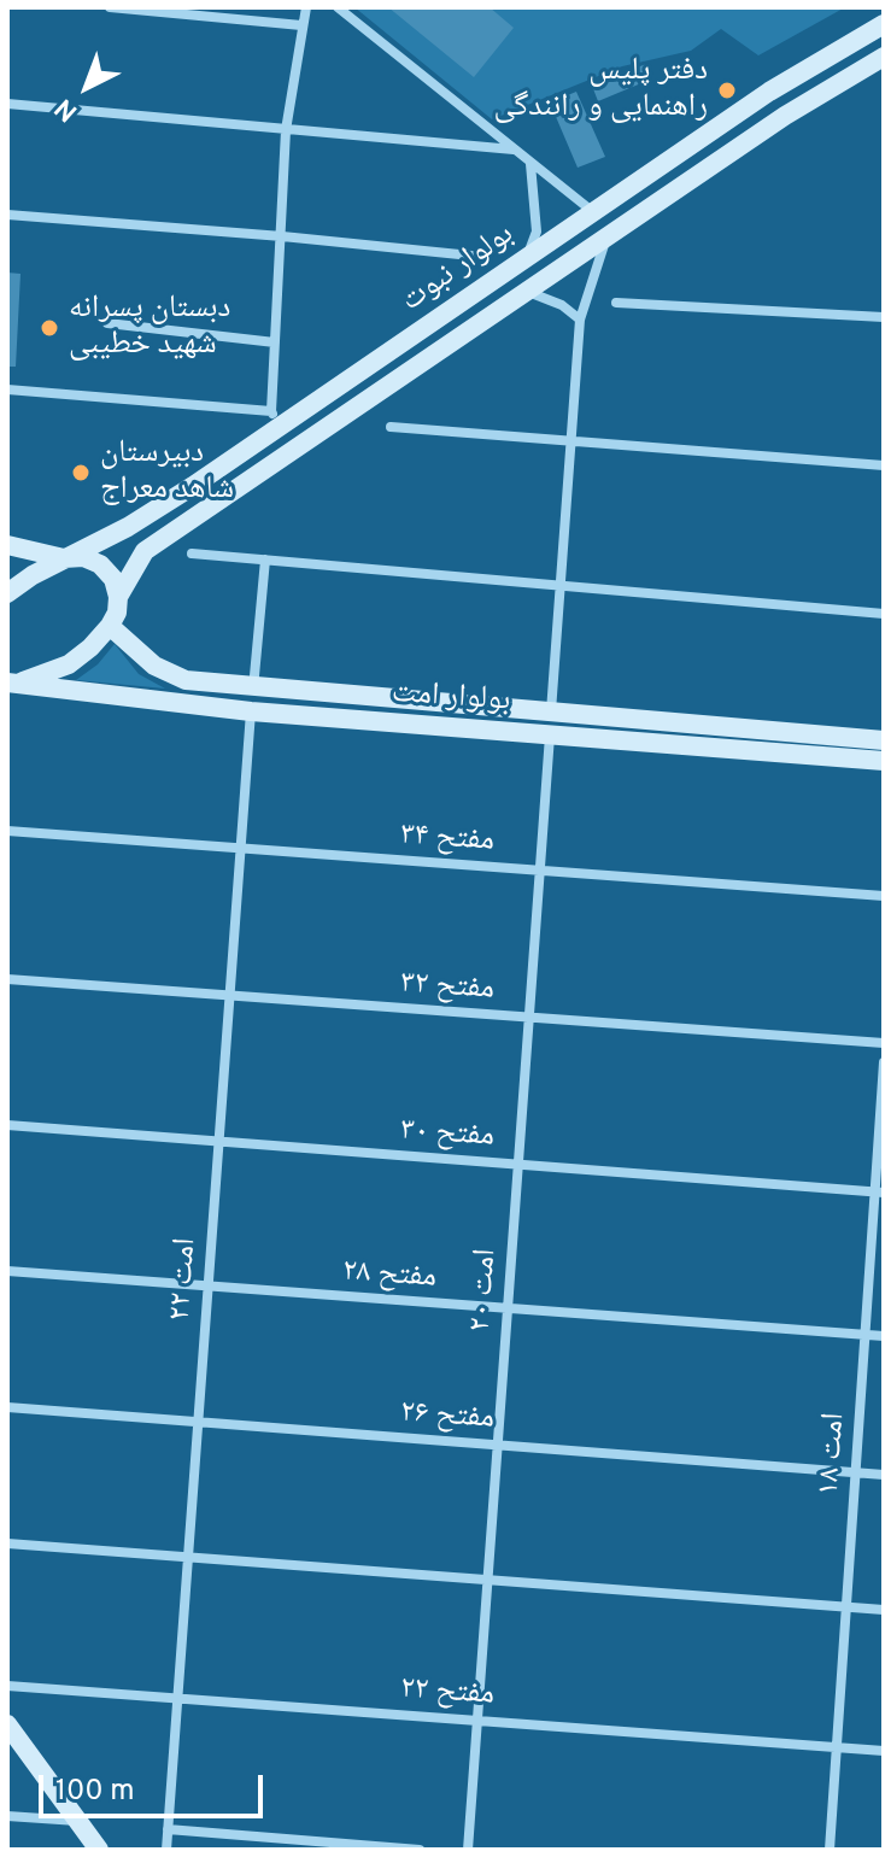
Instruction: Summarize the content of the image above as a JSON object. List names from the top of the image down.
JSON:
{
  "streets": {
    "main road": ["بولوار نبوت", "بولوار امت"],
    "street": [
      "مفتح ۳۴",
      "مفتح ۳۲",
      "مفتح ۳۰",
      "مفتح ۲۸",
      "امت ۲۲",
      "امت ۲۰",
      "مفتح ۲۶",
      "امت ۱۸",
      "مفتح ۲۲"
    ]
  },
  "crossings": [
    ["بولوار نبوت", "بولوار امت"],
    ["بولوار امت", "امت ۲۲"],
    ["بولوار امت", "امت ۲۰"],
    ["مفتح ۳۴", "امت ۲۲"],
    ["مفتح ۳۴", "امت ۲۰"],
    ["مفتح ۳۲", "امت ۲۲"],
    ["مفتح ۳۲", "امت ۲۰"],
    ["مفتح ۳۰", "امت ۲۲"],
    ["مفتح ۳۰", "امت ۲۰"],
    ["مفتح ۳۰", "امت ۱۸"],
    ["مفتح ۲۸", "امت ۲۲"],
    ["مفتح ۲۸", "امت ۲۰"],
    ["مفتح ۲۸", "امت ۱۸"],
    ["امت ۲۲", "مفتح ۲۶"],
    ["امت ۲۲", "مفتح ۲۲"],
    ["امت ۲۰", "مفتح ۲۶"],
    ["امت ۲۰", "مفتح ۲۲"],
    ["مفتح ۲۶", "امت ۱۸"],
    ["امت ۱۸", "مفتح ۲۲"]
  ],
  "places": ["دفتر پلیس راهنمایی و رانندگی", "دبستان پسرانه شهید خطیبی", "دبیرستان شاهد معراج"],
  "scale_bar": "100 m",
  "north": "bottom left"
}
